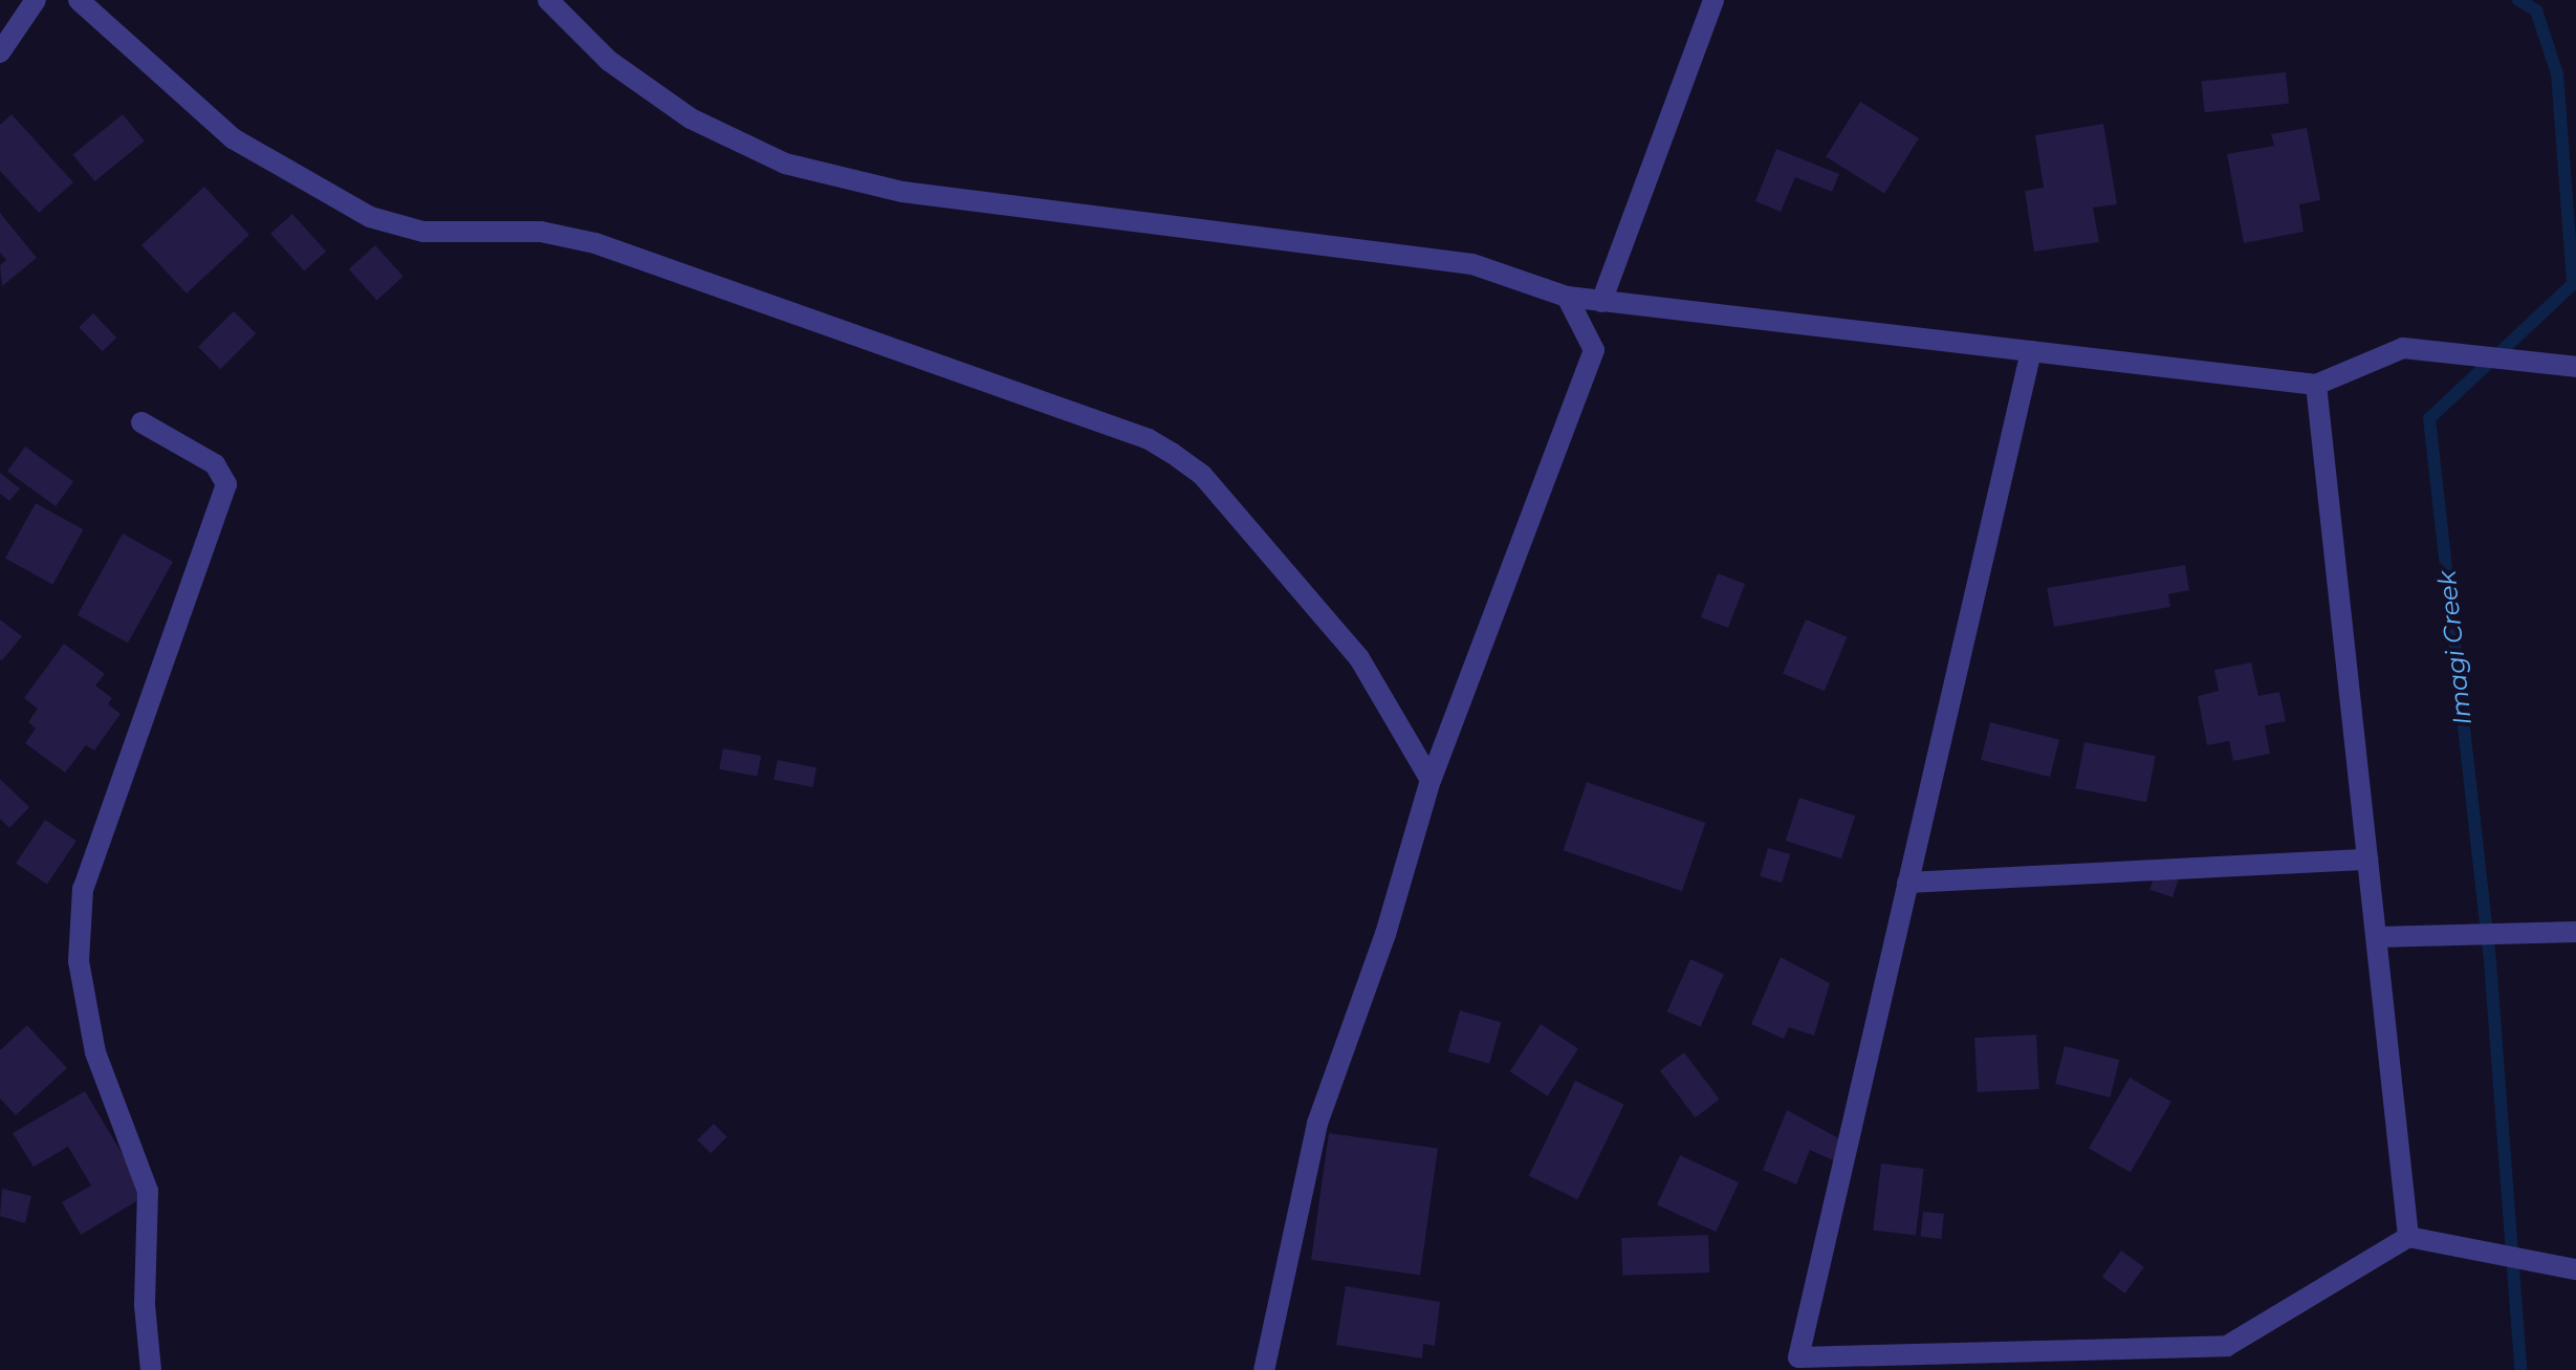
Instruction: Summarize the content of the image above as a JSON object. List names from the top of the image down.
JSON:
{
  "water": ["Imagi Creek"]
}
